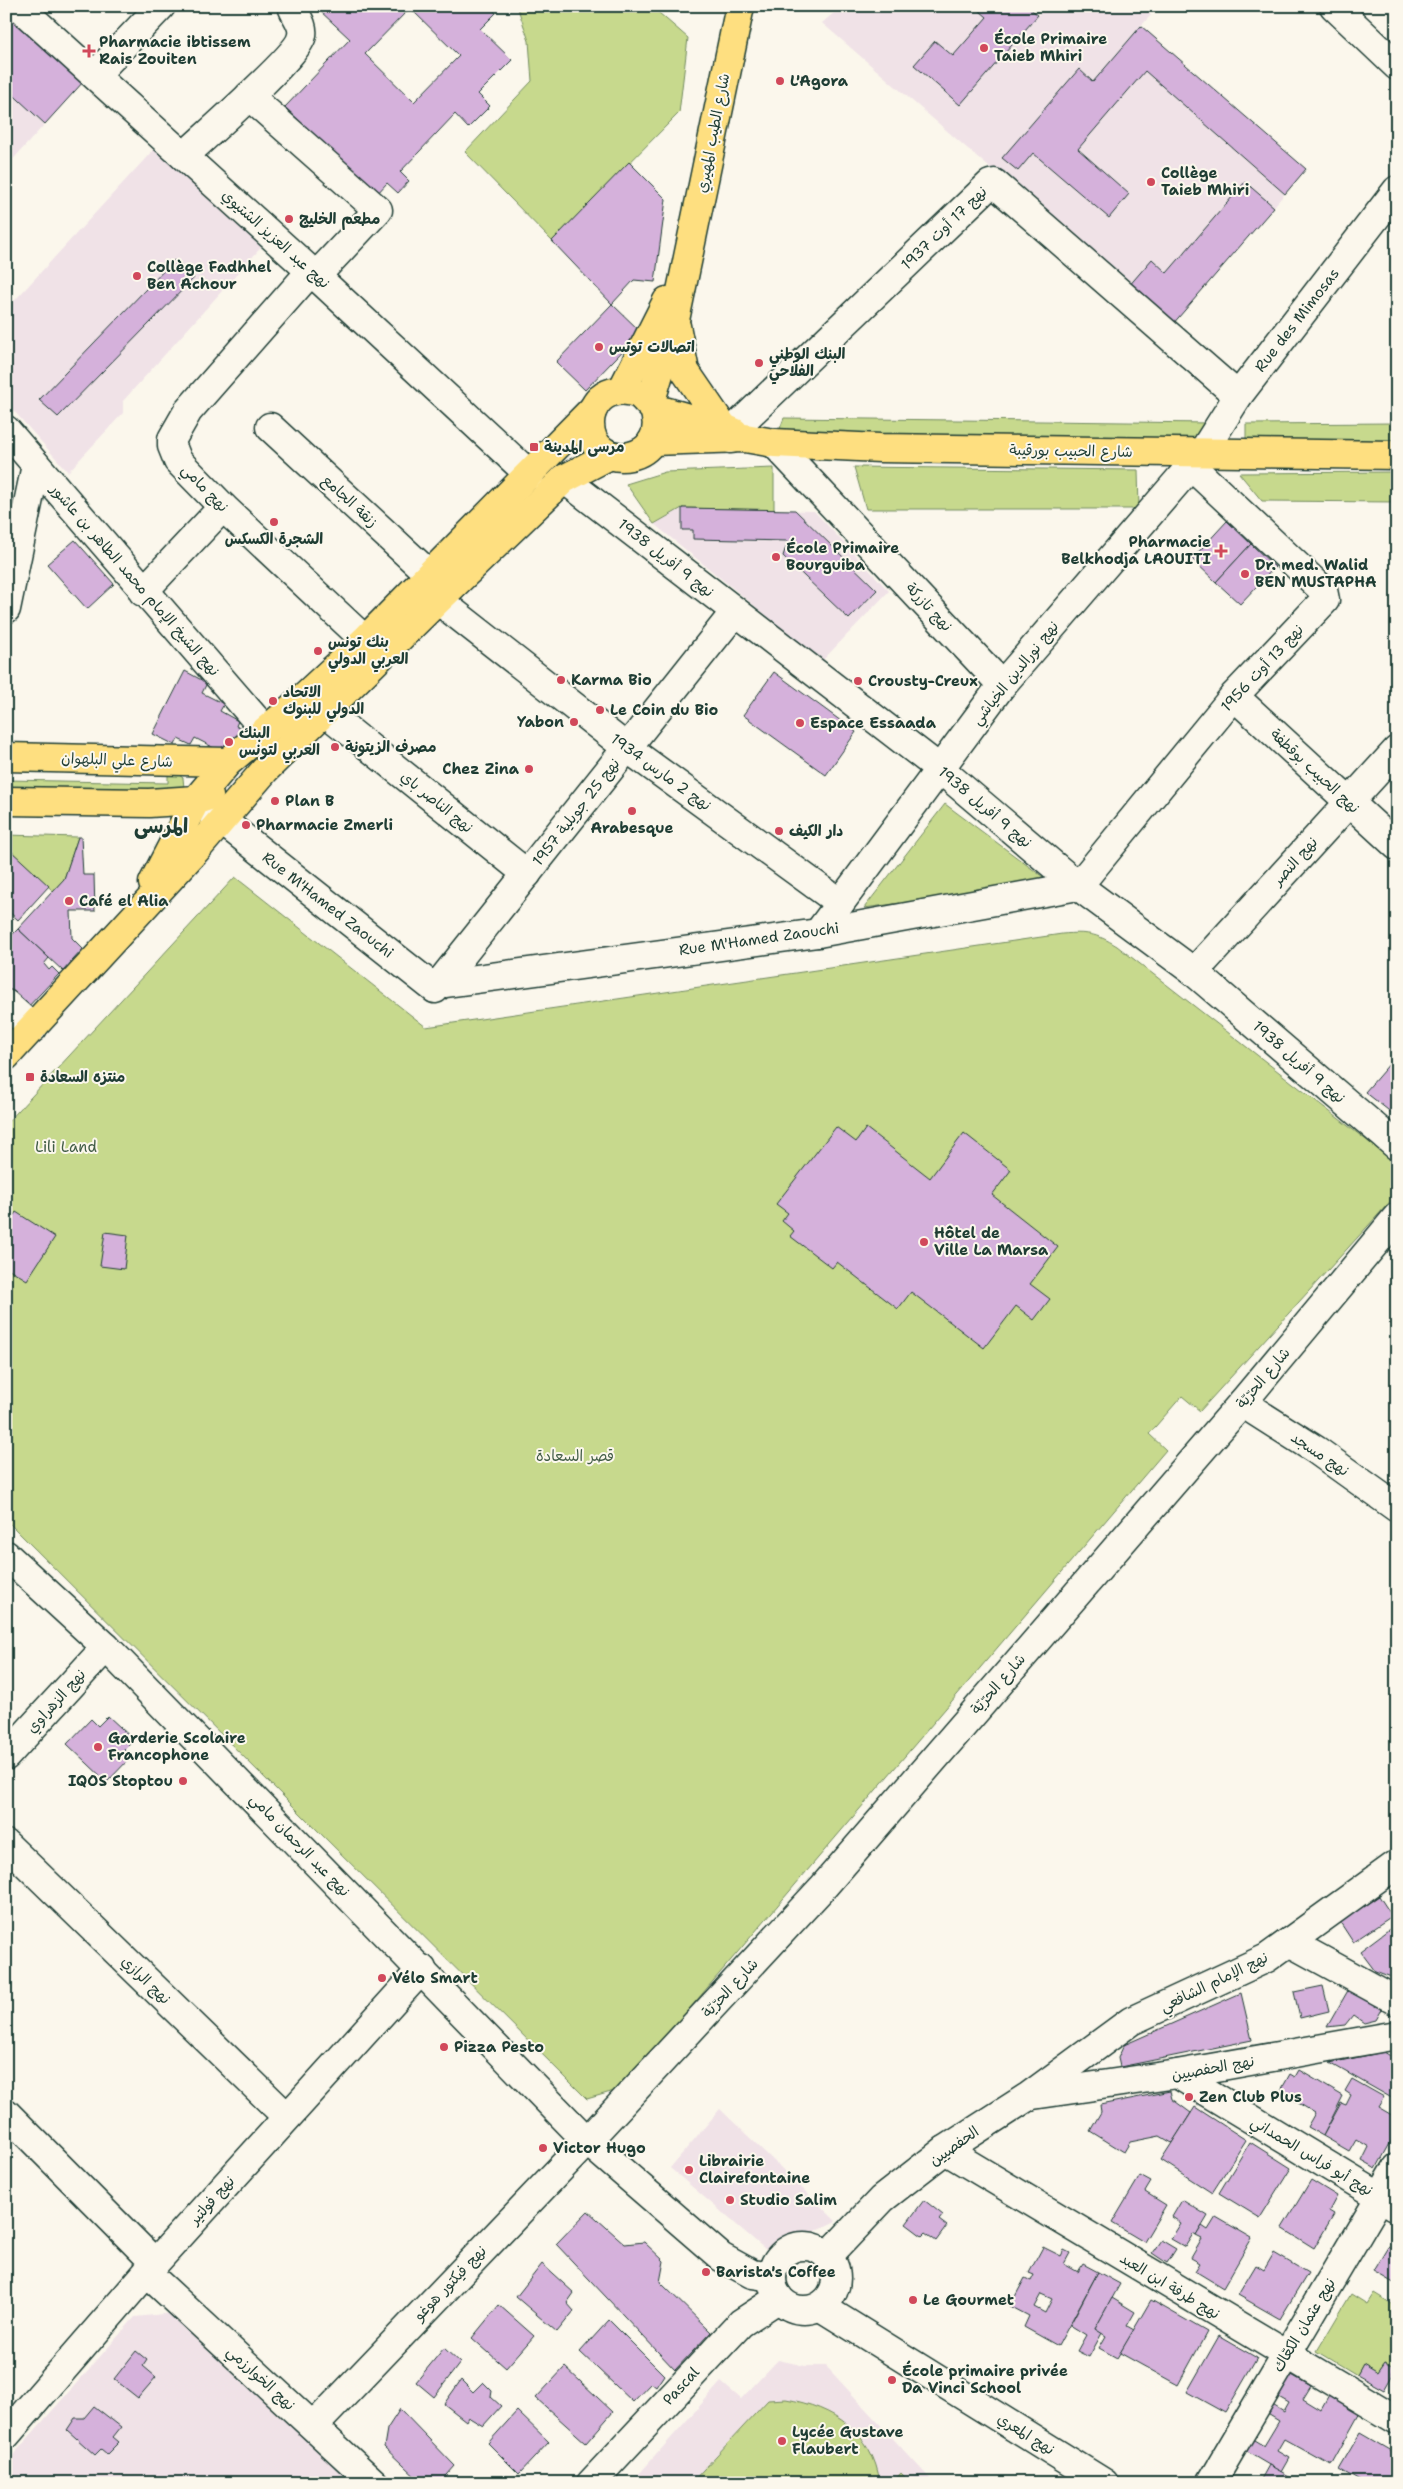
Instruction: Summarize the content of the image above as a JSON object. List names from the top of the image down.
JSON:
{
  "streets": {
    "main road": ["شارع الطيب المهيري", "شارع الحبيب بورقيبة", "شارع علي البلهوان"],
    "street": [
      "نهج 17 أوت 1937",
      "نهج عبد العزيز الشتيوي",
      "Rue des Mimosas",
      "نهج مامي",
      "زنقة الجامع",
      "نهج 9 أفريل 1938",
      "نهج الشيخ الإمام محمد الطاهر بن عاشور",
      "نهج تازركة",
      "نهج 13 أوت 1956",
      "نهج نورالدين الخياشي",
      "نهج الحبيب بوقطفة",
      "نهج 2 مارس 1934",
      "نهج الناصر باي",
      "نهج 25 جويلية 1957",
      "نهج النصر",
      "Rue M'Hamed Zaouchi",
      "شارع الحرّيّة",
      "نهج مسجد",
      "نهج الزهراوي",
      "نهج عبد الرحمان مامي",
      "نهج الرازي",
      "نهج الإمام الشافعي",
      "نهج الحفصيين",
      "الحفصيين",
      "نهج أبو فراس الحمداني",
      "نهج فولتير",
      "نهج فيكتور هوغو",
      "نهج طرفة ابن العبد",
      "نهج عثمان الكعّاك",
      "نهج الخوارزمي",
      "Pascal",
      "نهج المعري"
    ]
  },
  "crossings": [
    ["نهج 17 أوت 1937", "Rue des Mimosas"],
    ["نهج 17 أوت 1937", "شارع الحبيب بورقيبة"],
    ["نهج عبد العزيز الشتيوي", "نهج مامي"],
    ["Rue des Mimosas", "شارع الحبيب بورقيبة"],
    ["Rue des Mimosas", "نهج 13 أوت 1956"],
    ["Rue des Mimosas", "نهج نورالدين الخياشي"],
    ["شارع الحبيب بورقيبة", "نهج تازركة"],
    ["شارع الحبيب بورقيبة", "نهج 13 أوت 1956"],
    ["شارع الحبيب بورقيبة", "نهج نورالدين الخياشي"],
    ["نهج 9 أفريل 1938", "نهج 13 أوت 1956"],
    ["نهج 9 أفريل 1938", "نهج نورالدين الخياشي"],
    ["نهج 9 أفريل 1938", "نهج 25 جويلية 1957"],
    ["نهج 9 أفريل 1938", "نهج النصر"],
    ["نهج 9 أفريل 1938", "Rue M'Hamed Zaouchi"],
    ["نهج تازركة", "نهج نورالدين الخياشي"],
    ["نهج 13 أوت 1956", "نهج نورالدين الخياشي"],
    ["نهج 13 أوت 1956", "نهج الحبيب بوقطفة"],
    ["نهج 13 أوت 1956", "Rue M'Hamed Zaouchi"],
    ["نهج نورالدين الخياشي", "نهج 2 مارس 1934"],
    ["نهج نورالدين الخياشي", "Rue M'Hamed Zaouchi"],
    ["نهج الحبيب بوقطفة", "نهج النصر"],
    ["نهج 2 مارس 1934", "نهج 25 جويلية 1957"],
    ["نهج الناصر باي", "نهج 25 جويلية 1957"],
    ["نهج 25 جويلية 1957", "Rue M'Hamed Zaouchi"],
    ["شارع الحرّيّة", "نهج مسجد"],
    ["شارع الحرّيّة", "نهج عبد الرحمان مامي"],
    ["شارع الحرّيّة", "نهج فيكتور هوغو"],
    ["نهج الزهراوي", "نهج عبد الرحمان مامي"],
    ["نهج عبد الرحمان مامي", "الحفصيين"],
    ["نهج عبد الرحمان مامي", "نهج فولتير"],
    ["نهج عبد الرحمان مامي", "نهج فيكتور هوغو"],
    ["نهج عبد الرحمان مامي", "Pascal"],
    ["نهج عبد الرحمان مامي", "نهج المعري"],
    ["نهج الرازي", "نهج فولتير"],
    ["نهج الإمام الشافعي", "نهج الحفصيين"],
    ["نهج الإمام الشافعي", "الحفصيين"],
    ["نهج الحفصيين", "الحفصيين"],
    ["نهج الحفصيين", "نهج أبو فراس الحمداني"],
    ["الحفصيين", "نهج طرفة ابن العبد"],
    ["الحفصيين", "Pascal"],
    ["الحفصيين", "نهج المعري"],
    ["نهج أبو فراس الحمداني", "نهج عثمان الكعّاك"],
    ["نهج فولتير", "نهج الخوارزمي"],
    ["نهج فيكتور هوغو", "نهج الخوارزمي"],
    ["نهج طرفة ابن العبد", "نهج عثمان الكعّاك"],
    ["Pascal", "نهج المعري"]
  ],
  "districts": ["المرسى"],
  "parks": ["Lili Land", "قصر السعادة"],
  "places": {
    "other": [
      "École Primaire Taieb Mhiri",
      "L'Agora",
      "Collège Taieb Mhiri",
      "مطعم الخليج",
      "Collège Fadhhel Ben Achour",
      "اتصالات توتس",
      "البنك الوطني الفلاحي",
      "الشجرة الكسكس",
      "École Primaire Bourguiba",
      "Dr. med. Walid BEN MUSTAPHA",
      "بنك تونس العربي الدولي",
      "Karma Bio",
      "Crousty-Creux",
      "الاتحاد الدولي للبنوك",
      "Le Coin du Bio",
      "Yabon",
      "Espace Essaada",
      "البنك العربي لتونس",
      "مصرف الزيتونة",
      "Chez Zina",
      "Plan B",
      "Arabesque",
      "Pharmacie Zmerli",
      "دار الكيف",
      "Café el Alia",
      "Hôtel de Ville La Marsa",
      "Garderie Scolaire Francophone",
      "IQOS Stoptou",
      "Vélo Smart",
      "Pizza Pesto",
      "Zen Club Plus",
      "Victor Hugo",
      "Librairie Clairefontaine",
      "Studio Salim",
      "Barista's Coffee",
      "Le Gourmet",
      "École primaire privée Da Vinci School",
      "Lycée Gustave Flaubert"
    ],
    "health": ["Pharmacie ibtissem Rais Zouiten", "Pharmacie Belkhodja LAOUITI"],
    "transit": ["مرسى المدينة", "منتزه السعادة"]
  }
}
